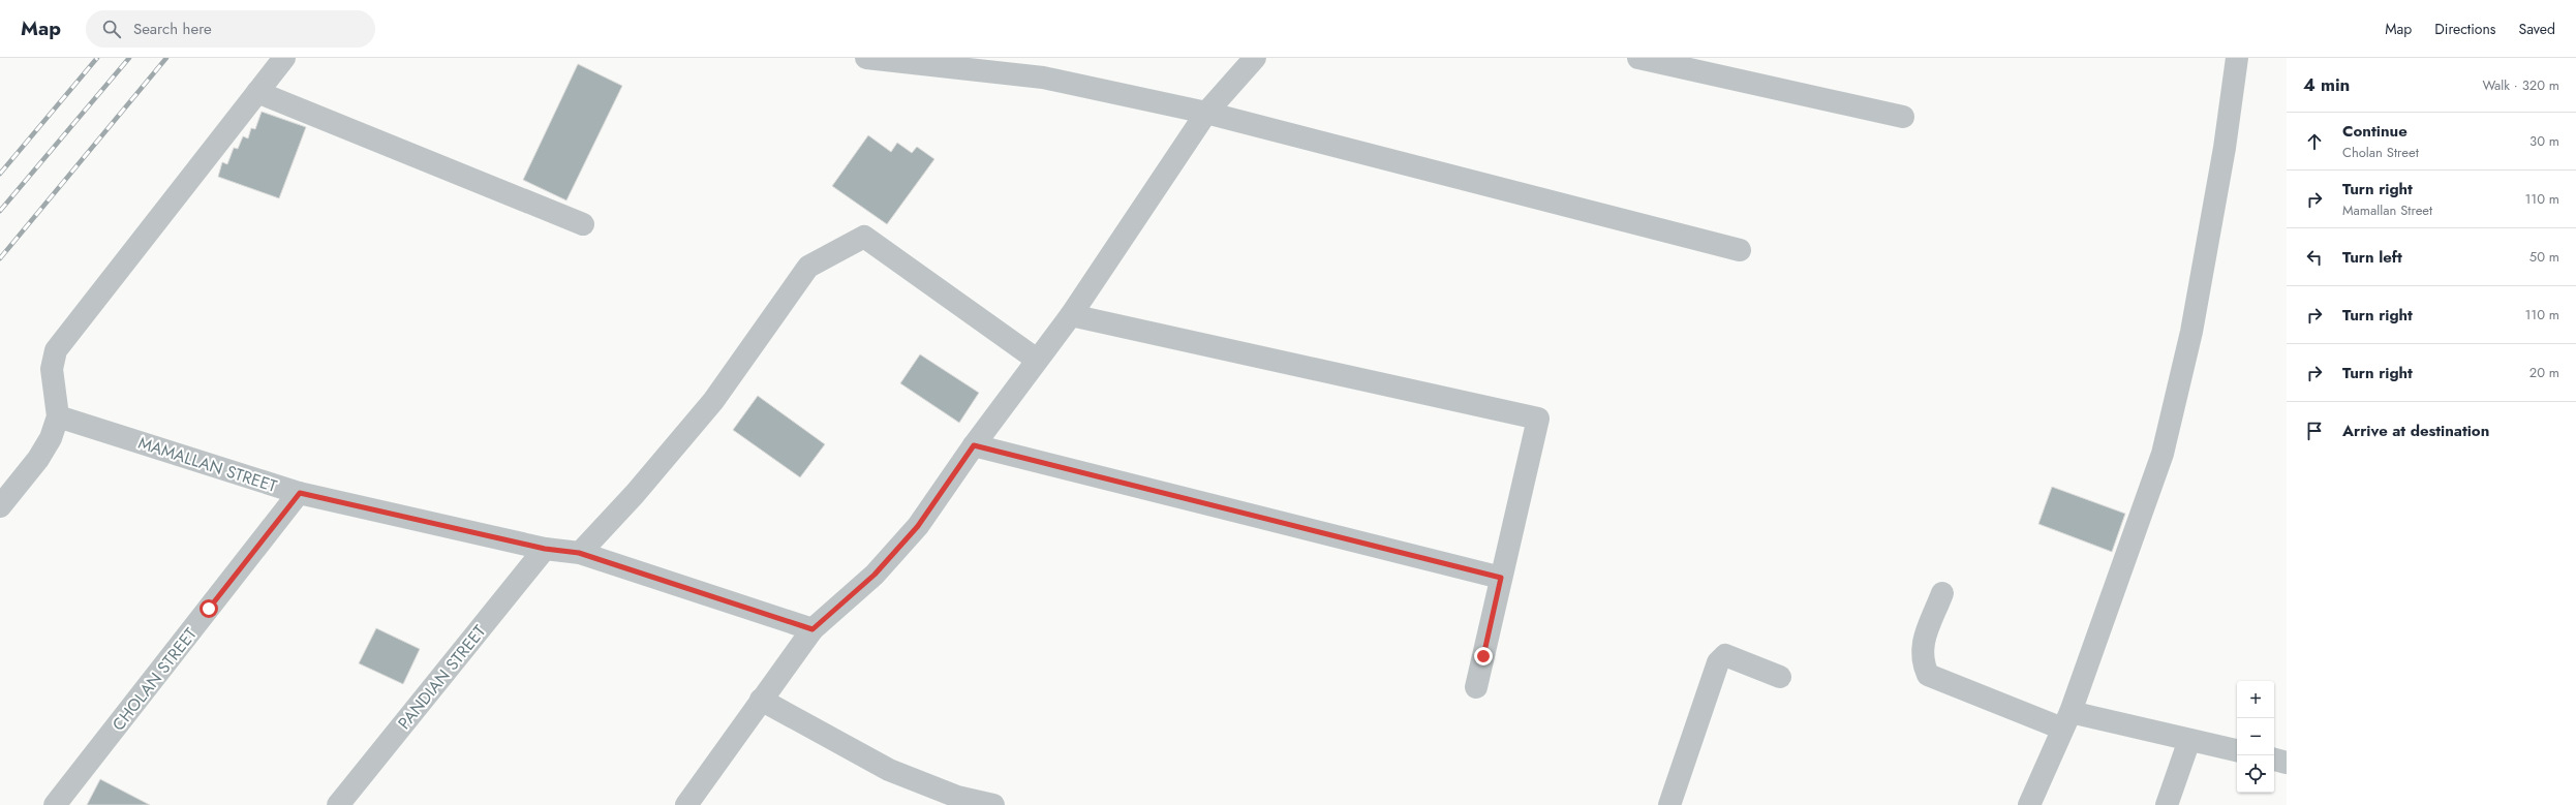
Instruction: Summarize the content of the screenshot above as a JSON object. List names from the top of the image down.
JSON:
{
  "streets": {
    "street": ["MAMALLAN STREET", "PANDIAN STREET", "CHOLAN STREET"]
  },
  "crossings": [
    ["MAMALLAN STREET", "PANDIAN STREET"],
    ["MAMALLAN STREET", "CHOLAN STREET"]
  ],
  "page": {
    "header": "Map",
    "search": "Search here",
    "nav": ["Map", "Directions", "Saved"],
    "heading": ["4 min", "Walk · 320 m"],
    "list": [
      ["Continue", "Cholan Street", "30 m"],
      ["Turn right", "Mamallan Street", "110 m"],
      ["Turn left", "50 m"],
      ["Turn right", "110 m"],
      ["Turn right", "20 m"],
      "Arrive at destination"
    ],
    "map_buttons": ["+", "−"]
  }
}
